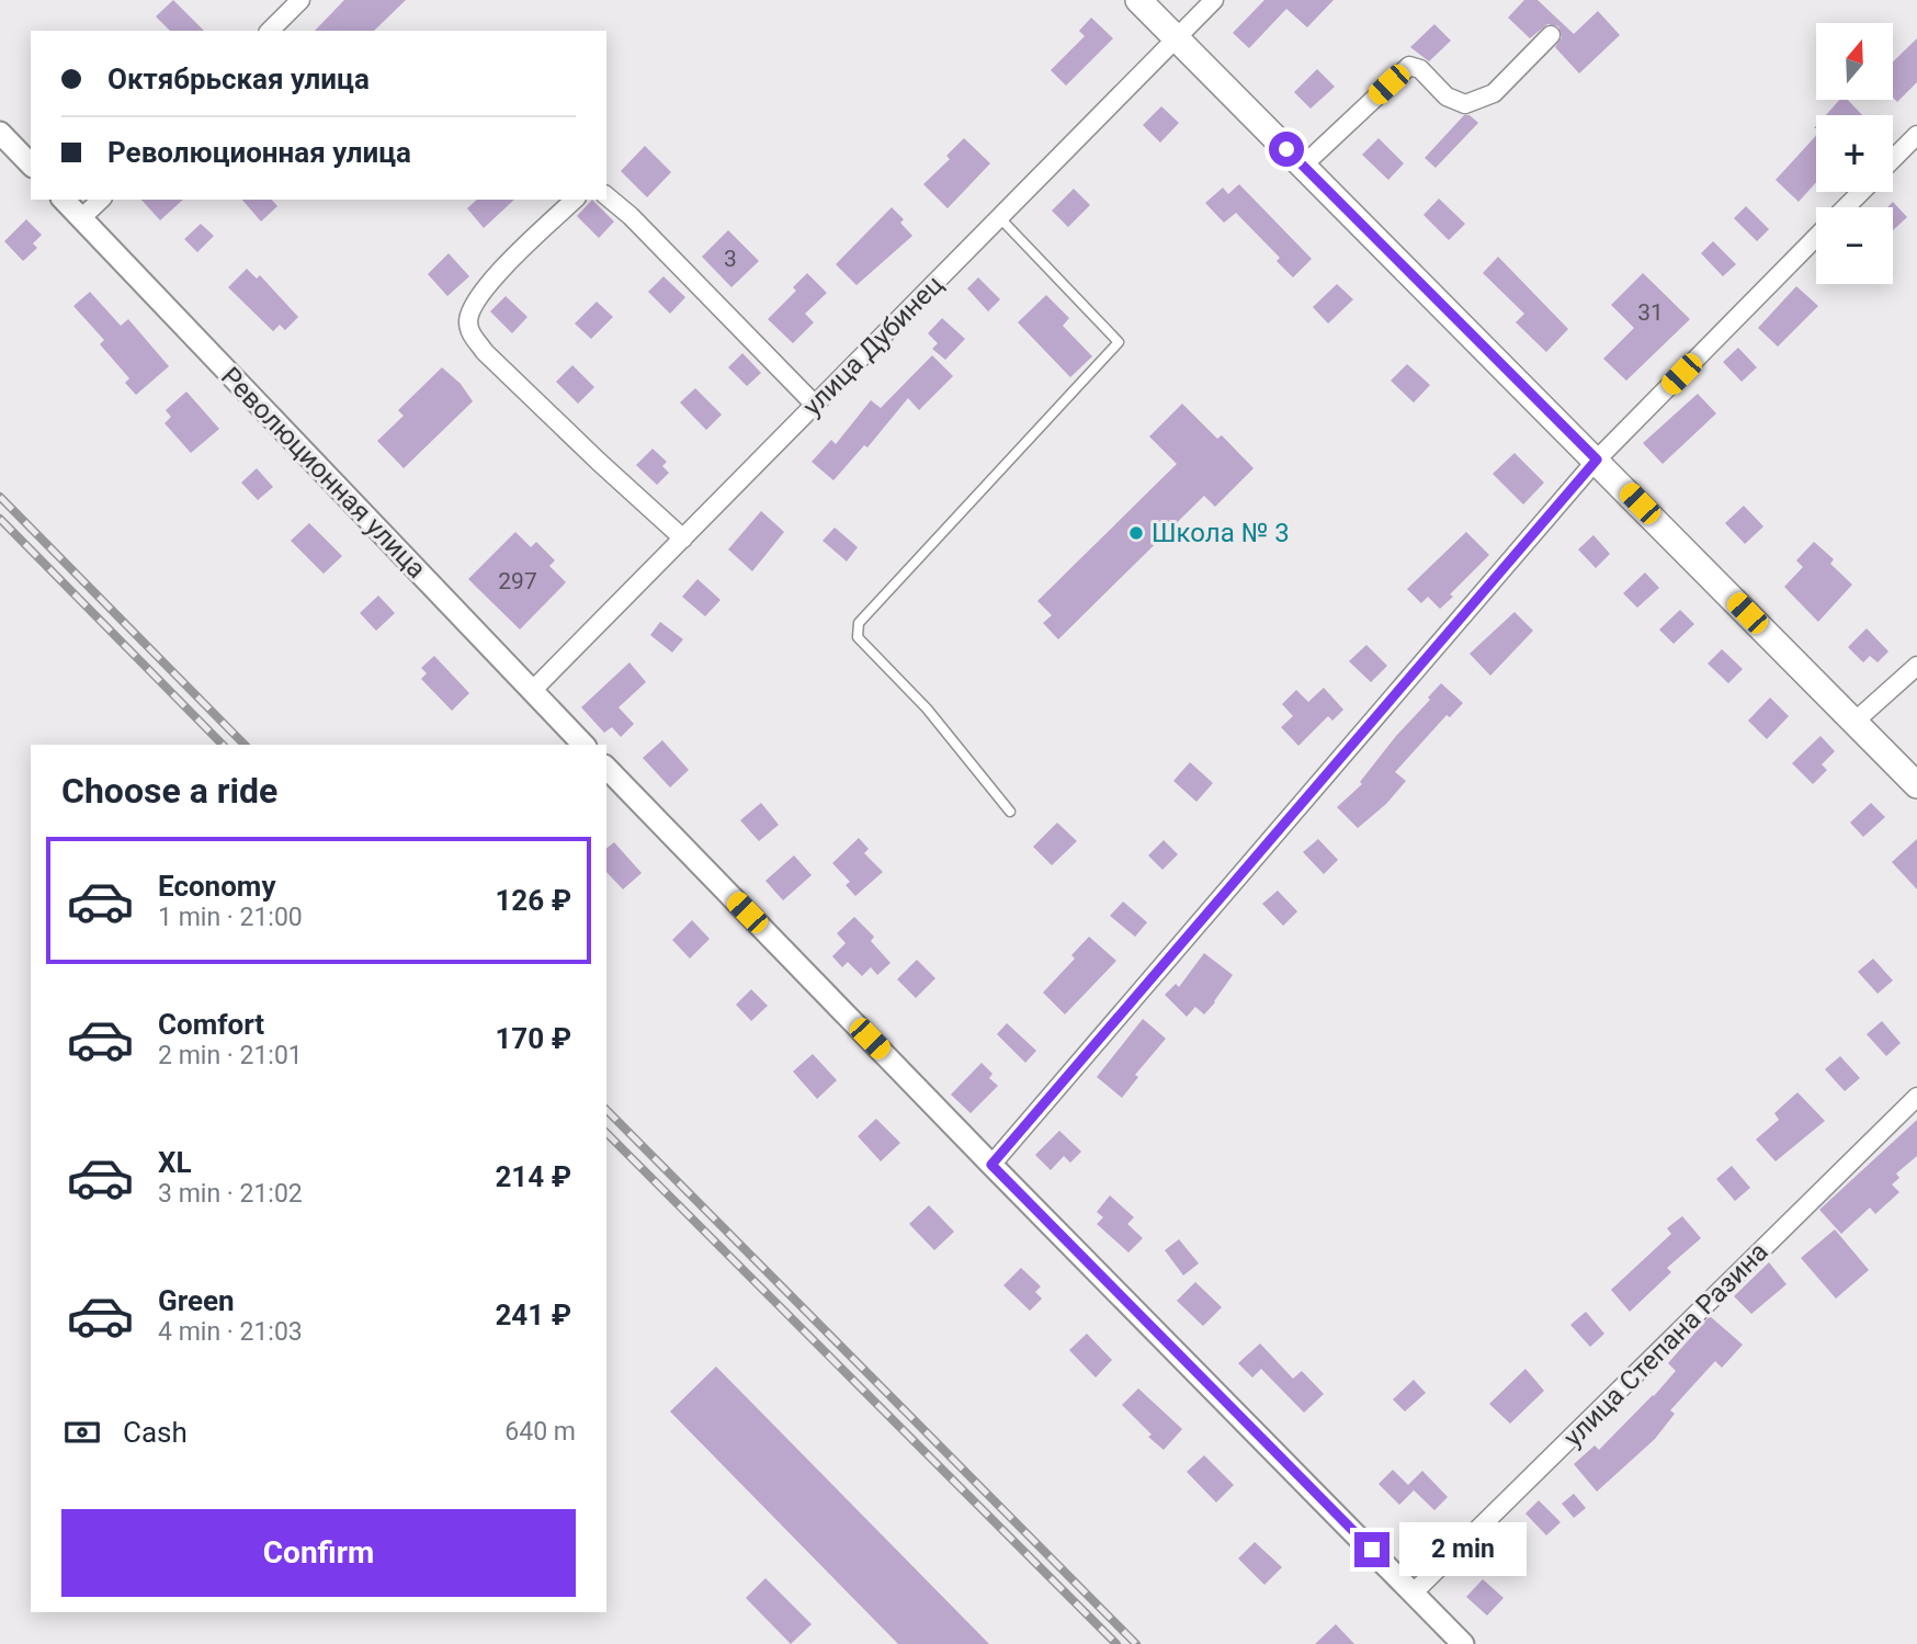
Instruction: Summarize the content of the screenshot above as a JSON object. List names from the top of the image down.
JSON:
{
  "streets": {
    "street": ["улица Дубинец", "Революционная улица", "улица Степана Разина"]
  },
  "crossings": [
    ["улица Дубинец", "Революционная улица"]
  ],
  "places": ["Школа № 3"],
  "house_numbers": ["3", "31", "297"],
  "north": "top",
  "page": {
    "map_buttons": ["+", "−"],
    "banner": ["Октябрьская улица", "Революционная улица"],
    "heading": "Choose a ride",
    "list": [
      {
        "name": "Economy",
        "note": "1 min · 21:00",
        "value": "126 ₽"
      },
      {
        "name": "Comfort",
        "note": "2 min · 21:01",
        "value": "170 ₽"
      },
      {
        "name": "XL",
        "note": "3 min · 21:02",
        "value": "214 ₽"
      },
      {
        "name": "Green",
        "note": "4 min · 21:03",
        "value": "241 ₽"
      }
    ],
    "pay": ["Cash", "640 m"],
    "buttons": "Confirm",
    "bubble": "2 min"
  }
}
